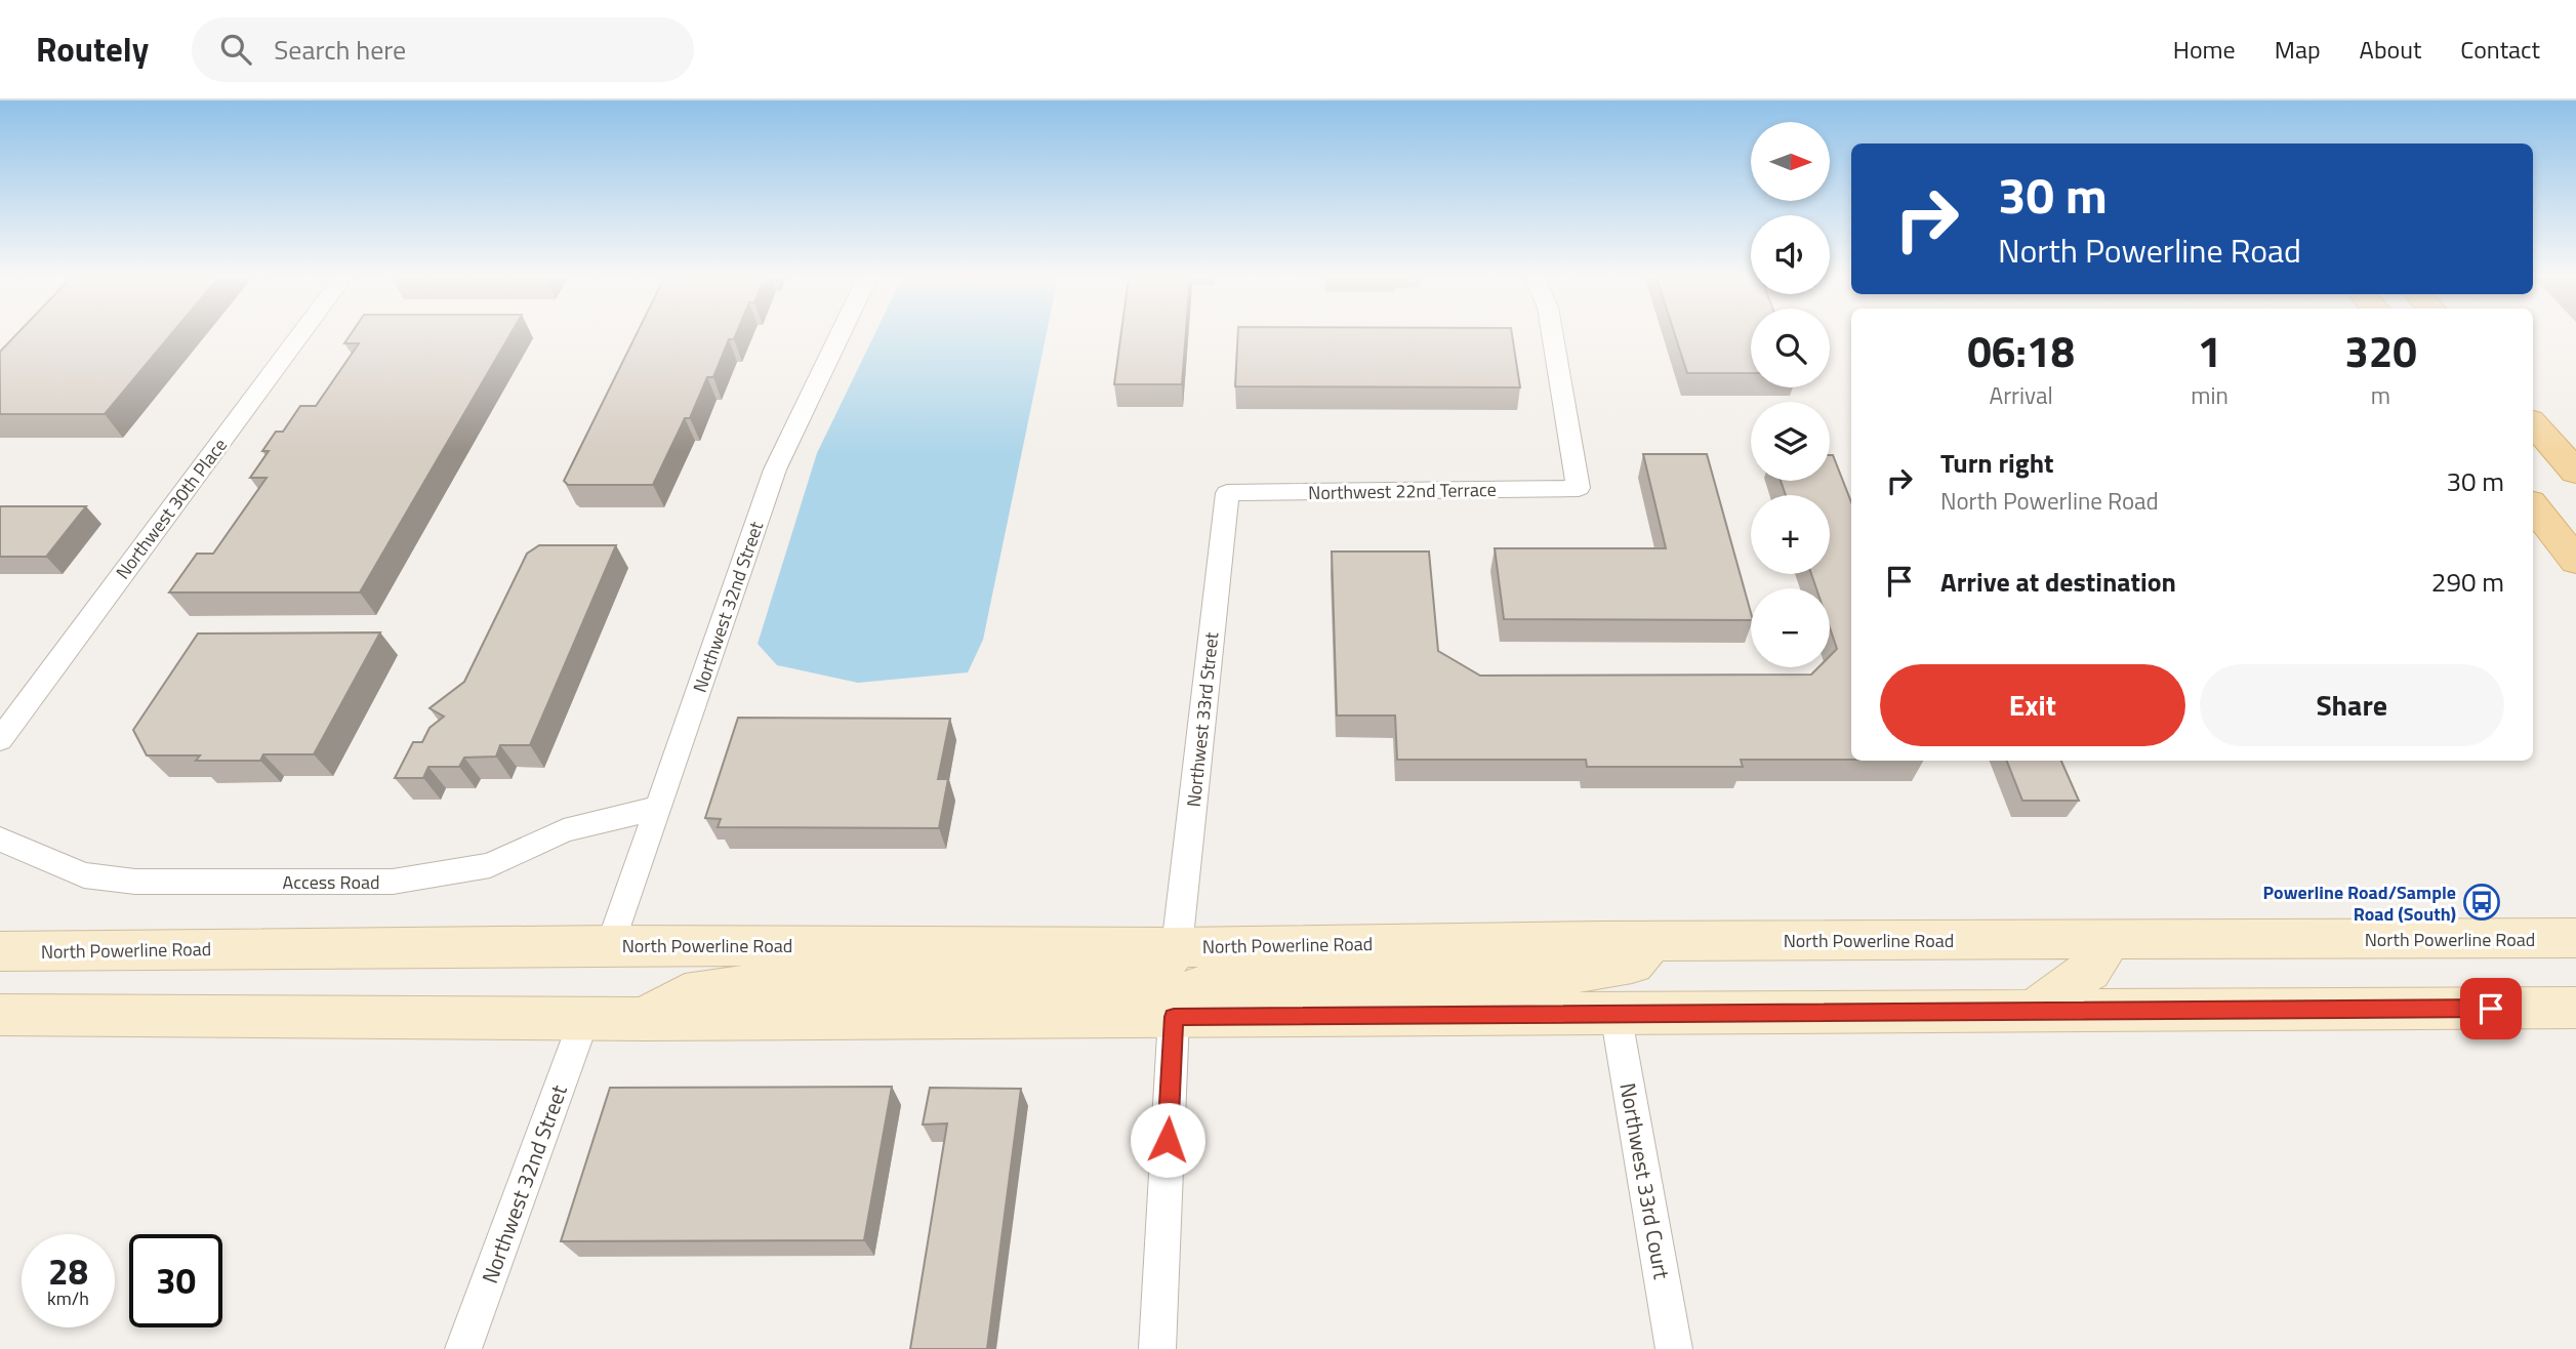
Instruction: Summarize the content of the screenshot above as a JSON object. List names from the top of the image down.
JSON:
{
  "streets": {
    "main road": ["North Powerline Road"],
    "street": [
      "Northwest 22nd Terrace",
      "Northwest 30th Place",
      "Northwest 32nd Street",
      "Northwest 33rd Street",
      "Access Road",
      "Northwest 33rd Court"
    ]
  },
  "crossings": [
    ["Northwest 22nd Terrace", "Northwest 33rd Street"],
    ["Northwest 32nd Street", "Access Road"],
    ["Northwest 32nd Street", "North Powerline Road"],
    ["Northwest 33rd Street", "North Powerline Road"]
  ],
  "places": {
    "bus stop": ["Powerline Road/Sample Road (South)"]
  },
  "north": "right",
  "page": {
    "header": "Routely",
    "search": "Search here",
    "nav": [
      "Home",
      "Map",
      "About",
      "Contact"
    ],
    "map_buttons": ["+", "−"],
    "turn": ["30 m", "North Powerline Road"],
    "eta": [
      "06:18",
      "Arrival",
      "1",
      "min",
      "320",
      "m"
    ],
    "list": [
      {
        "name": "Turn right",
        "note": "North Powerline Road",
        "value": "30 m"
      },
      {
        "name": "Arrive at destination",
        "value": "290 m"
      }
    ],
    "buttons": ["Exit", "Share"],
    "speed": "28 km/h",
    "limit": "30"
  }
}
